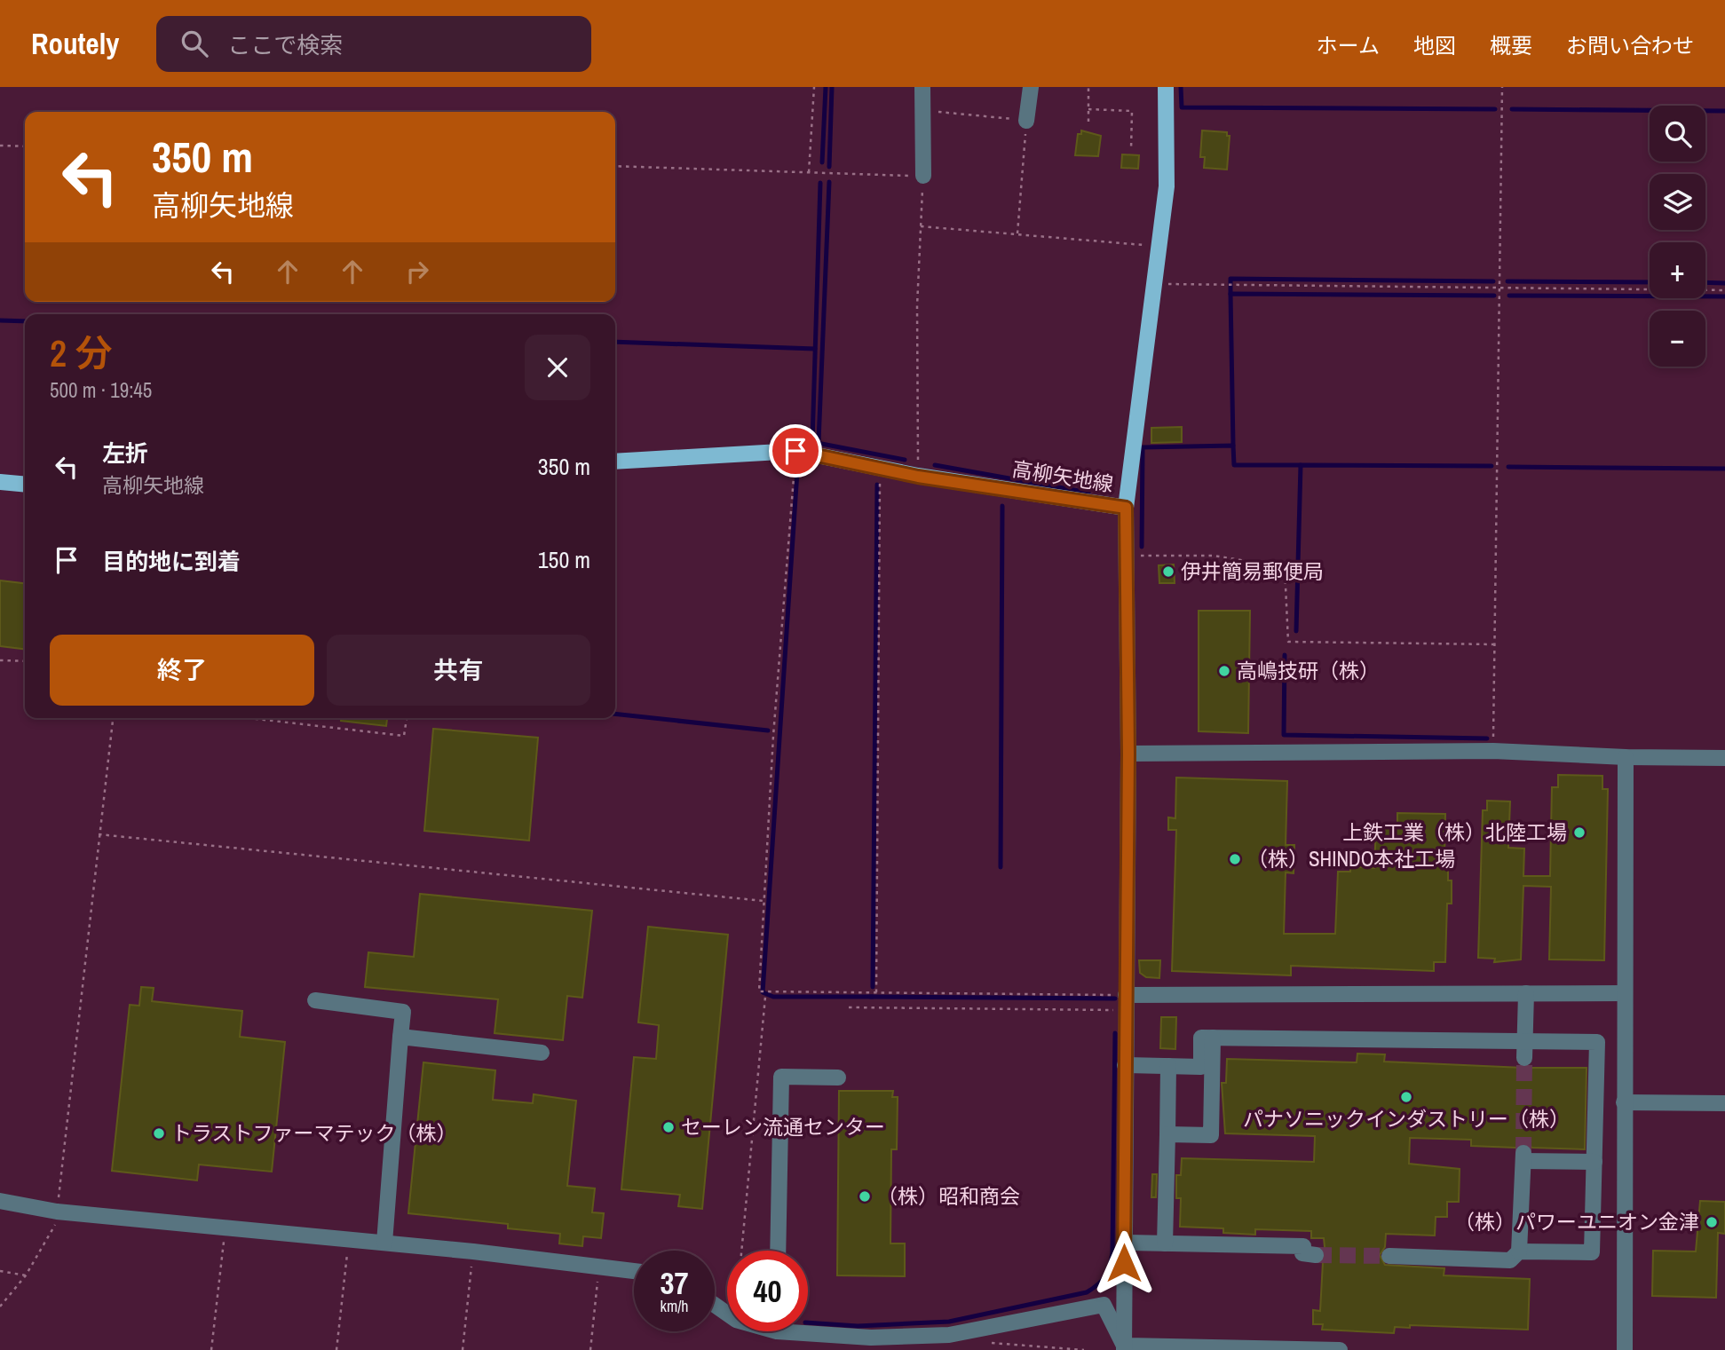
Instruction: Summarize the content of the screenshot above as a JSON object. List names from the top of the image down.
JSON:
{
  "streets": {
    "main road": ["高柳矢地線"]
  },
  "places": [
    "伊井簡易郵便局",
    "高嶋技研（株）",
    "上鉄工業（株）北陸工場",
    "（株）SHINDO本社工場",
    "パナソニックインダストリー（株）",
    "セーレン流通センター",
    "トラストファーマテック（株）",
    "（株）昭和商会",
    "（株）パワーユニオン金津"
  ],
  "page": {
    "header": "Routely",
    "search": "ここで検索",
    "nav": [
      "ホーム",
      "地図",
      "概要",
      "お問い合わせ"
    ],
    "map_buttons": ["+", "−"],
    "turn": ["350 m", "高柳矢地線"],
    "heading": ["2 分", "500 m · 19:45"],
    "list": [
      {
        "name": "左折",
        "note": "高柳矢地線",
        "value": "350 m"
      },
      {
        "name": "目的地に到着",
        "value": "150 m"
      }
    ],
    "buttons": ["終了", "共有"],
    "speed": "37 km/h",
    "limit": "40"
  }
}
